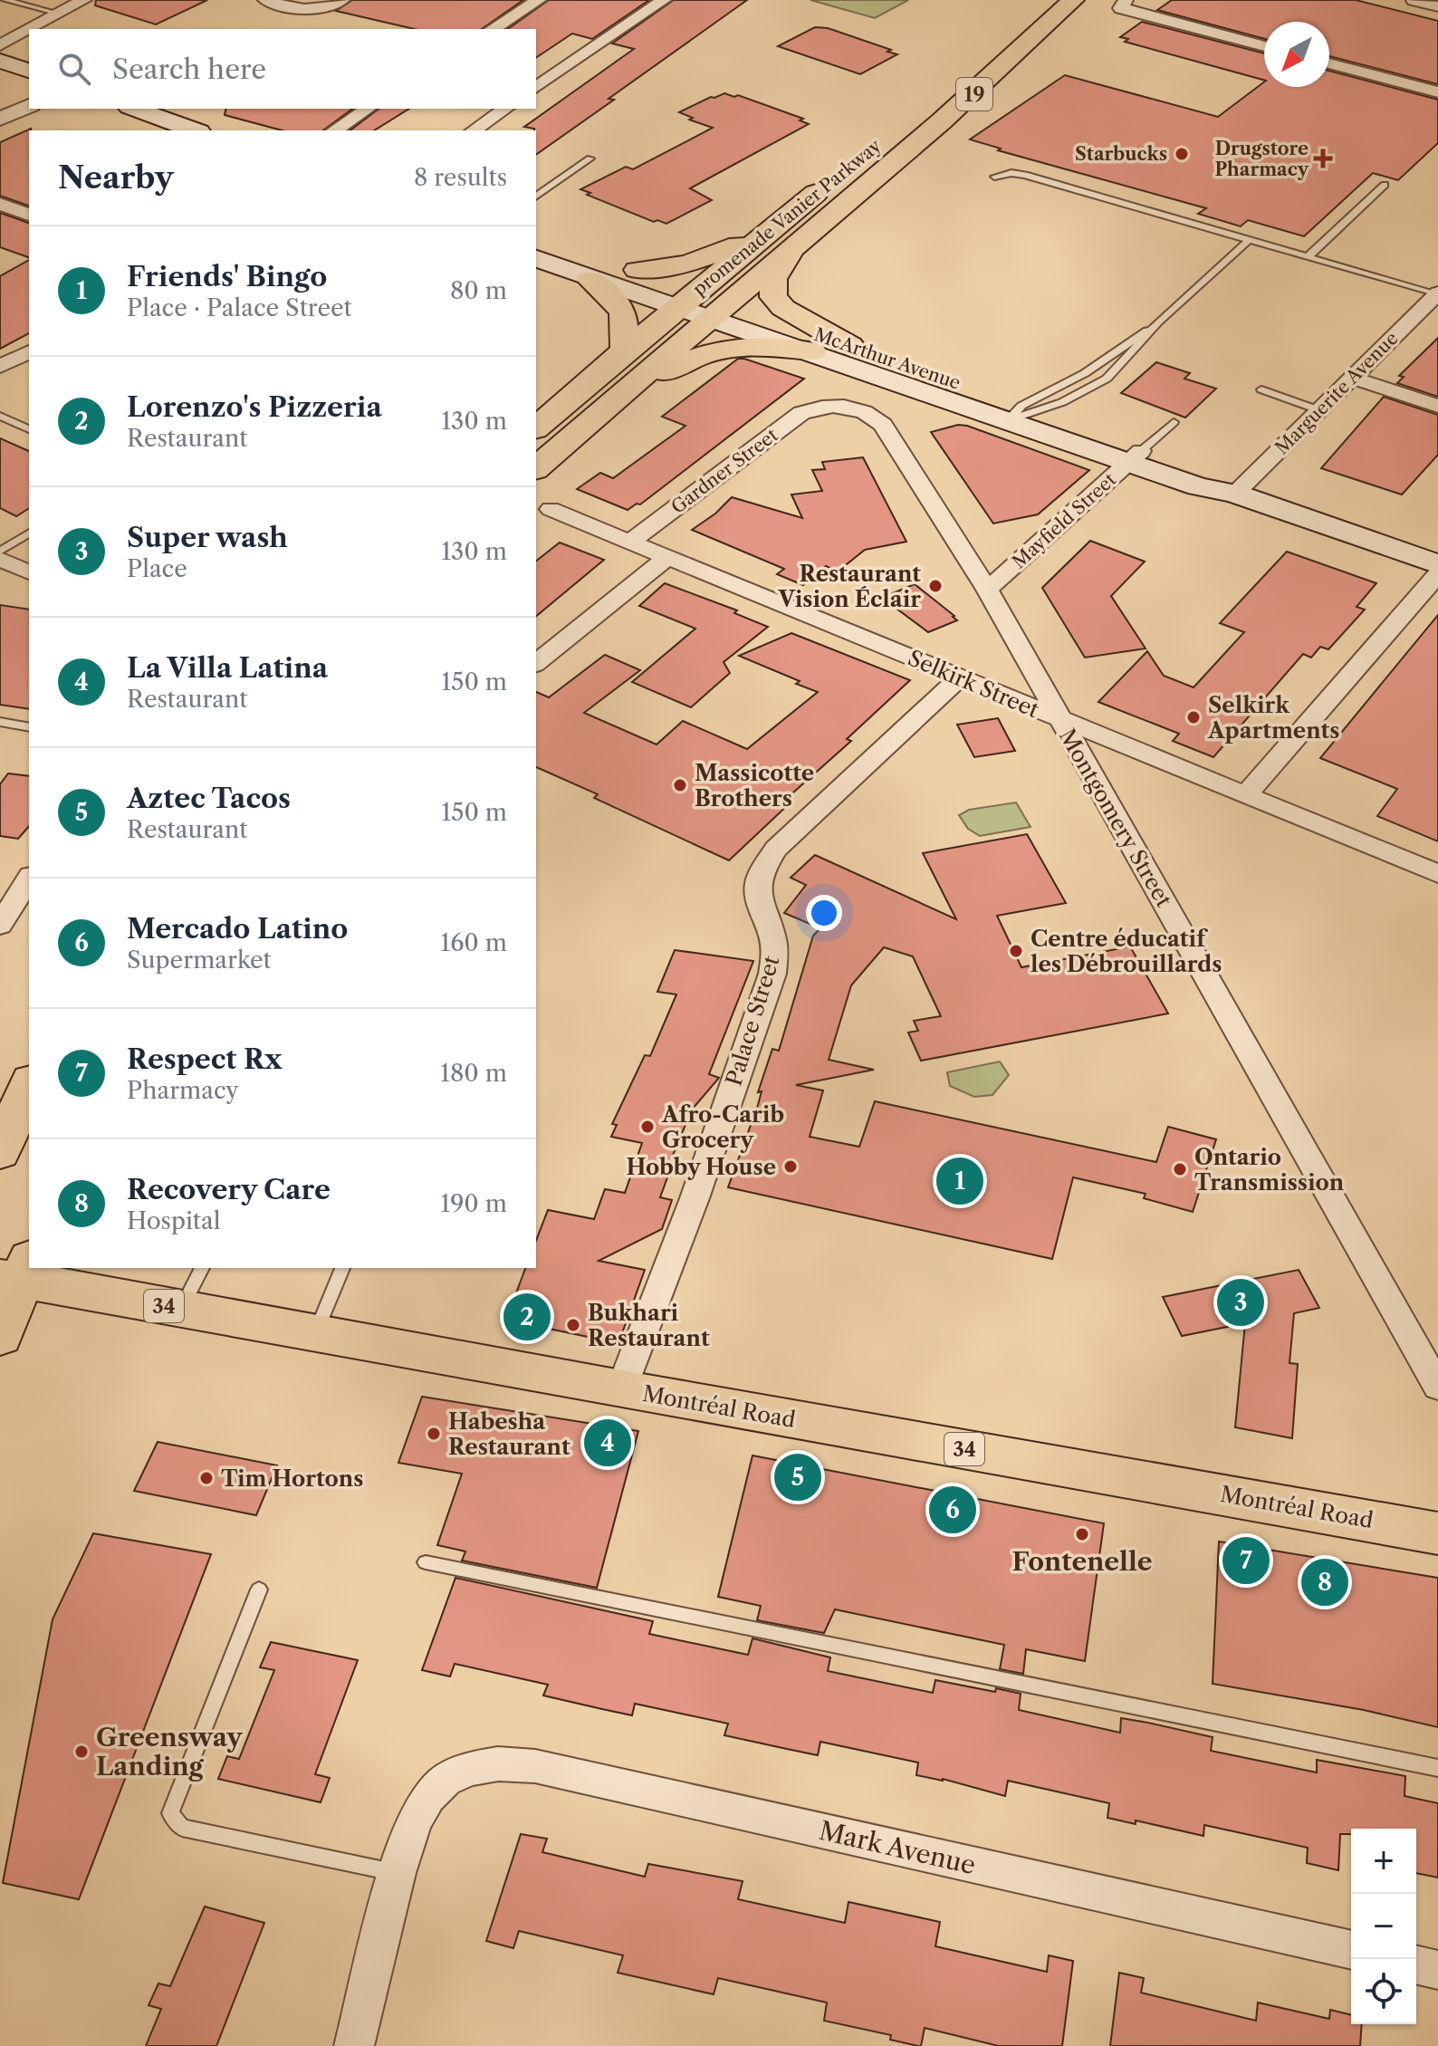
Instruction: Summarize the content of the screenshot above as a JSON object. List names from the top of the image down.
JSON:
{
  "streets": {
    "main road": [
      "19",
      "promenade Vanier Parkway",
      "McArthur Avenue",
      "34",
      "Montréal Road"
    ],
    "street": [
      "Marguerite Avenue",
      "Gardner Street",
      "Mayfield Street",
      "Selkirk Street",
      "Montgomery Street",
      "Palace Street",
      "Mark Avenue"
    ]
  },
  "crossings": [
    ["19", "McArthur Avenue"],
    ["promenade Vanier Parkway", "McArthur Avenue"],
    ["McArthur Avenue", "Marguerite Avenue"],
    ["McArthur Avenue", "Mayfield Street"],
    ["Gardner Street", "Selkirk Street"],
    ["Gardner Street", "Montgomery Street"],
    ["Mayfield Street", "Montgomery Street"],
    ["Selkirk Street", "Montgomery Street"],
    ["Selkirk Street", "Palace Street"],
    ["Palace Street", "Montréal Road"]
  ],
  "places": {
    "other": [
      "Starbucks",
      "Restaurant Vision Éclair",
      "Selkirk Apartments",
      "Massicotte Brothers",
      "Centre éducatif les Débrouillards",
      "Afro-Carib Grocery",
      "Hobby House",
      "Ontario Transmission",
      "Bukhari Restaurant",
      "Habesha Restaurant",
      "Tim Hortons",
      "Fontenelle",
      "Greensway Landing"
    ],
    "health": ["Drugstore Pharmacy"]
  },
  "north": "bottom left",
  "page": {
    "search": "Search here",
    "heading": ["Nearby", "8 results"],
    "list": [
      {
        "mark": "1",
        "name": "Friends' Bingo",
        "note": "Place · Palace Street",
        "value": "80 m"
      },
      {
        "mark": "2",
        "name": "Lorenzo's Pizzeria",
        "note": "Restaurant",
        "value": "130 m"
      },
      {
        "mark": "3",
        "name": "Super wash",
        "note": "Place",
        "value": "130 m"
      },
      {
        "mark": "4",
        "name": "La Villa Latina",
        "note": "Restaurant",
        "value": "150 m"
      },
      {
        "mark": "5",
        "name": "Aztec Tacos",
        "note": "Restaurant",
        "value": "150 m"
      },
      {
        "mark": "6",
        "name": "Mercado Latino",
        "note": "Supermarket",
        "value": "160 m"
      },
      {
        "mark": "7",
        "name": "Respect Rx",
        "note": "Pharmacy",
        "value": "180 m"
      },
      {
        "mark": "8",
        "name": "Recovery Care",
        "note": "Hospital",
        "value": "190 m"
      }
    ],
    "pins": [
      "1",
      "3",
      "2",
      "4",
      "5",
      "6",
      "7",
      "8"
    ],
    "map_buttons": ["+", "−"]
  }
}
